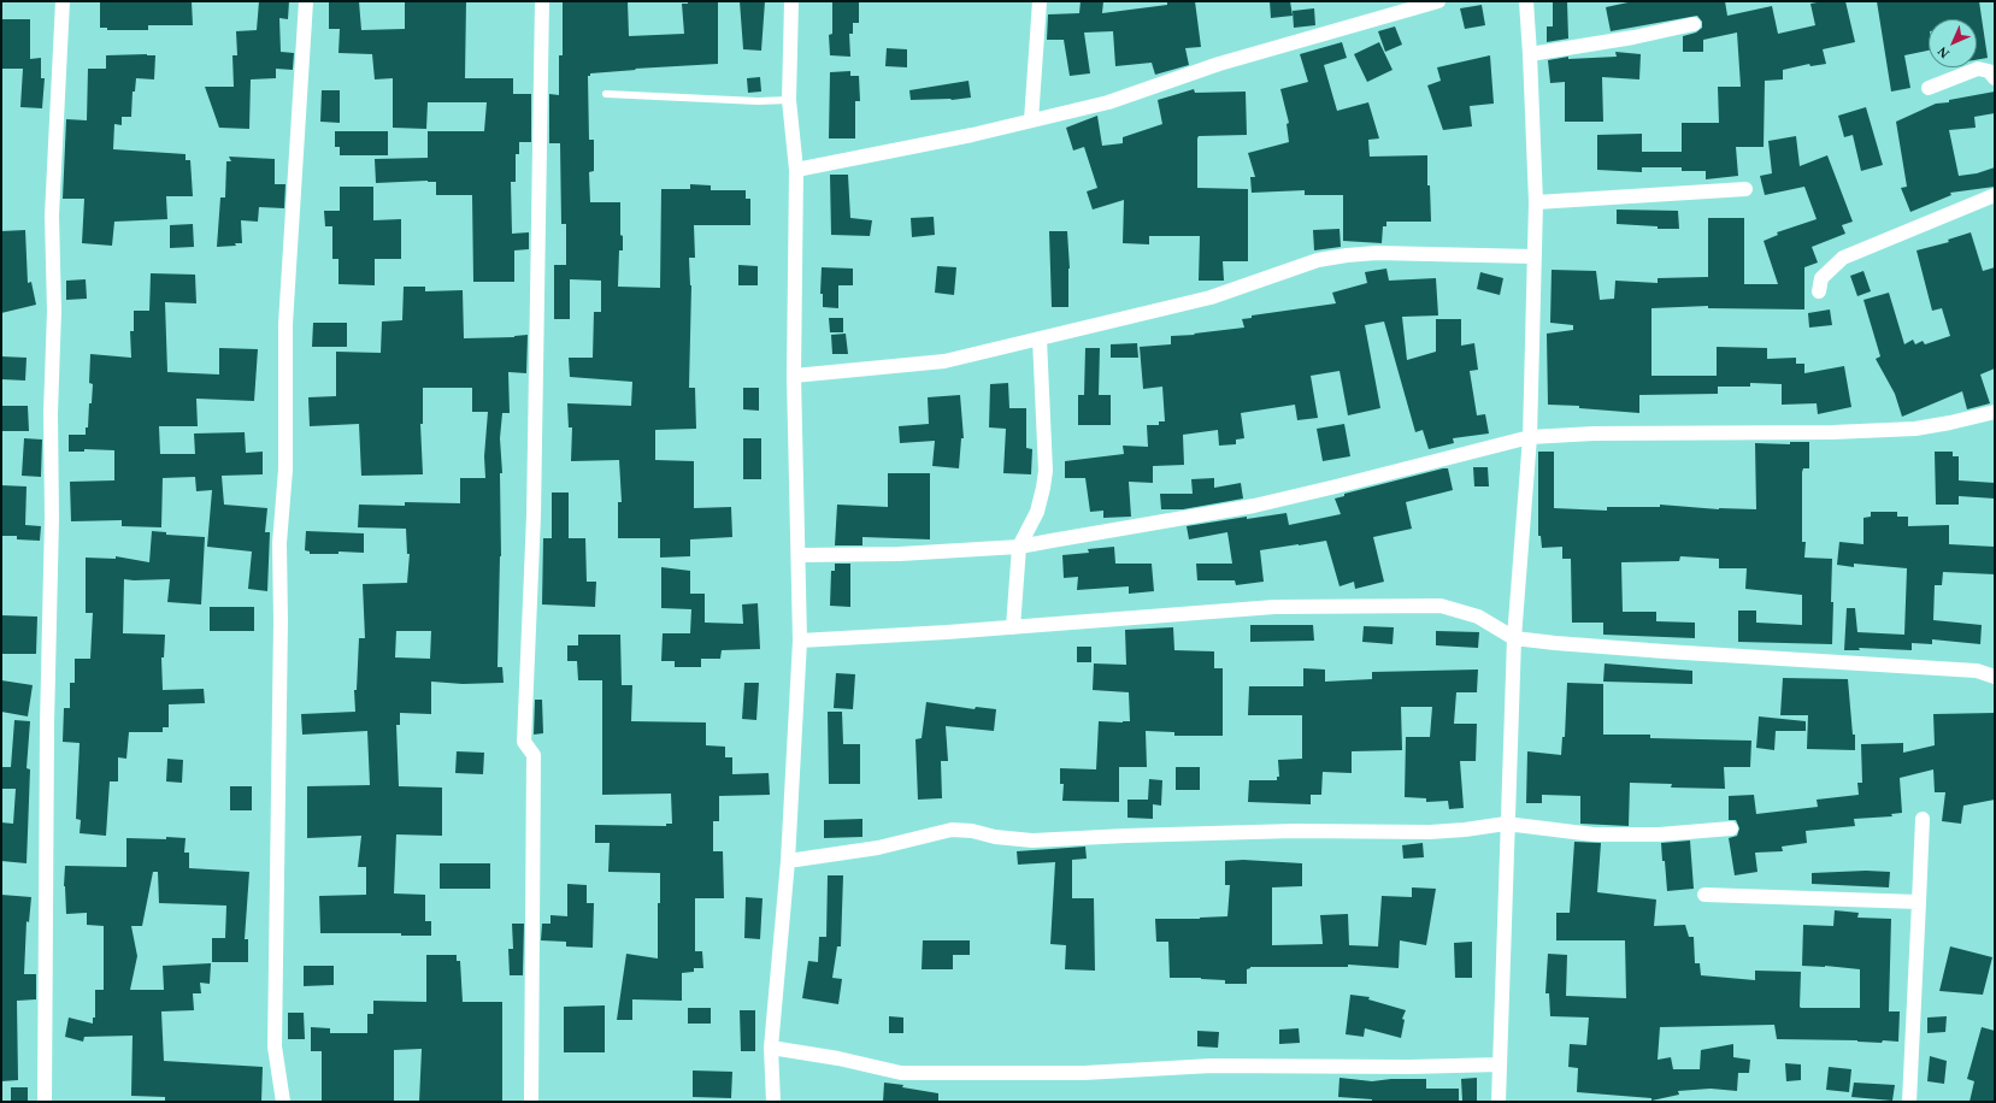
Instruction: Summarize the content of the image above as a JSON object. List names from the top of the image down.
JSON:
{
  "north": "bottom left"
}
